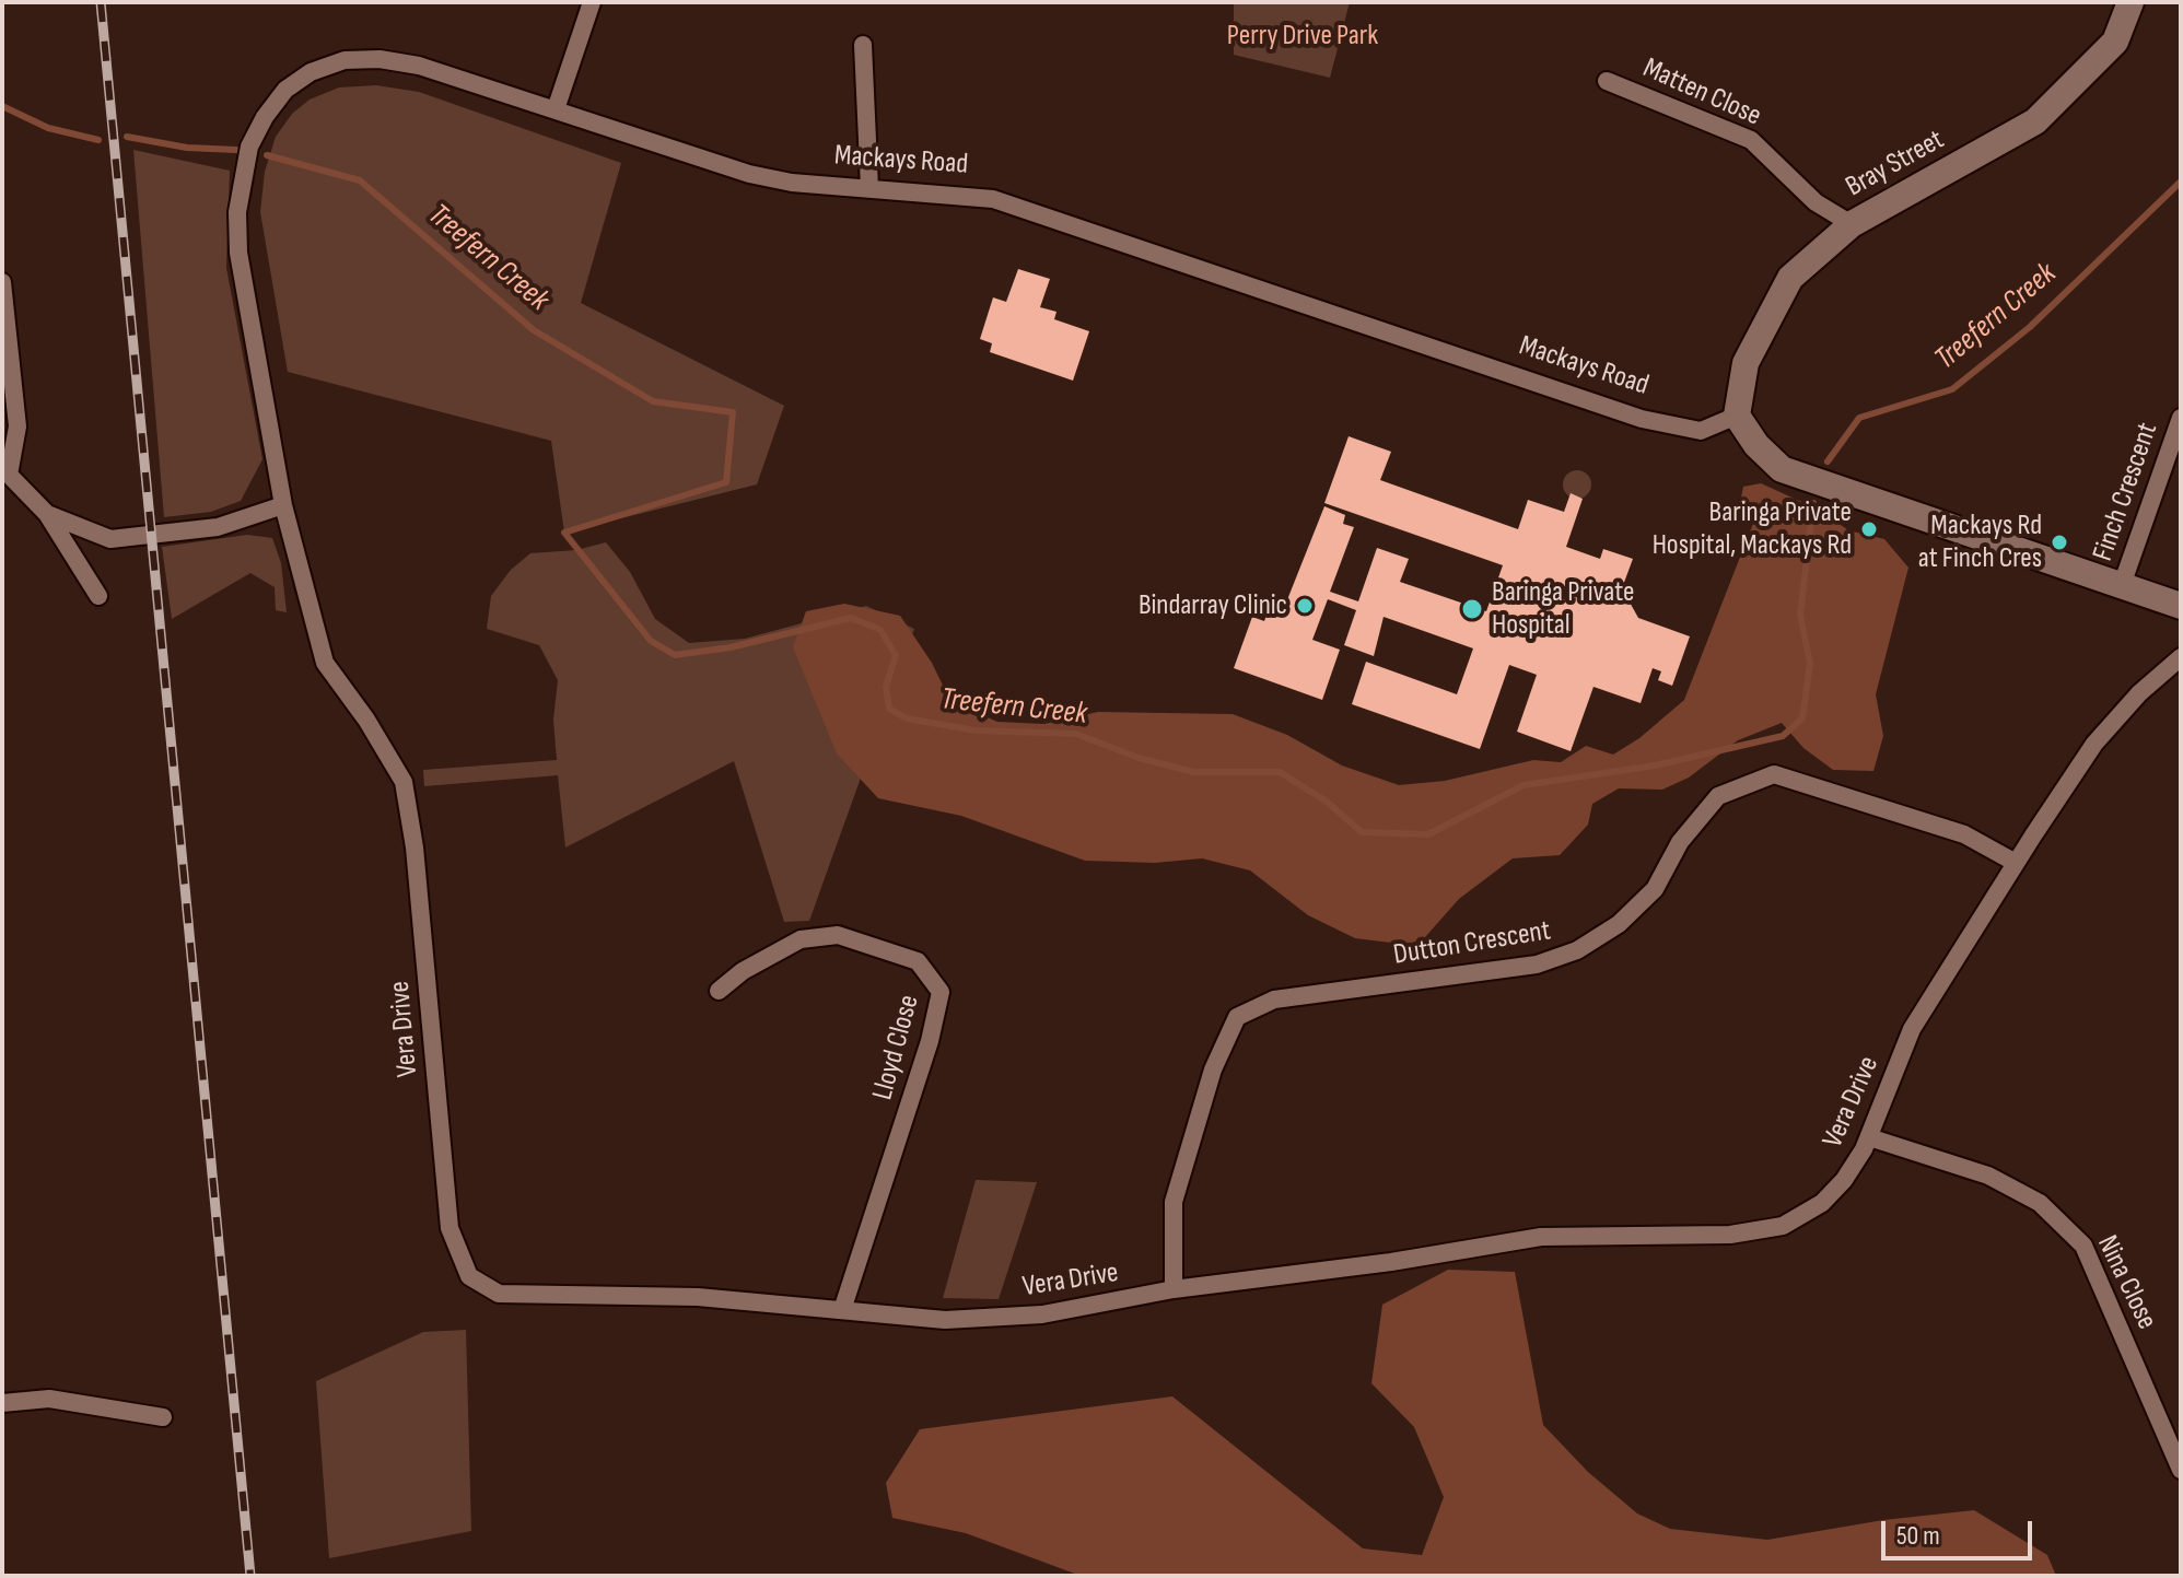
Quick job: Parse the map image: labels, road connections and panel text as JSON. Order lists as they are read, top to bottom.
{
  "streets": {
    "street": [
      "Matten Close",
      "Mackays Road",
      "Bray Street",
      "Finch Crescent",
      "Dutton Crescent",
      "Vera Drive",
      "Lloyd Close",
      "Nina Close"
    ]
  },
  "crossings": [
    ["Matten Close", "Bray Street"],
    ["Mackays Road", "Bray Street"],
    ["Mackays Road", "Vera Drive"],
    ["Dutton Crescent", "Vera Drive"],
    ["Vera Drive", "Lloyd Close"],
    ["Vera Drive", "Nina Close"]
  ],
  "water": ["Treefern Creek"],
  "parks": ["Perry Drive Park"],
  "places": [
    "Baringa Private Hospital, Mackays Rd",
    "Mackays Rd at Finch Cres",
    "Bindarray Clinic",
    "Baringa Private Hospital"
  ],
  "scale_bar": "50 m"
}
